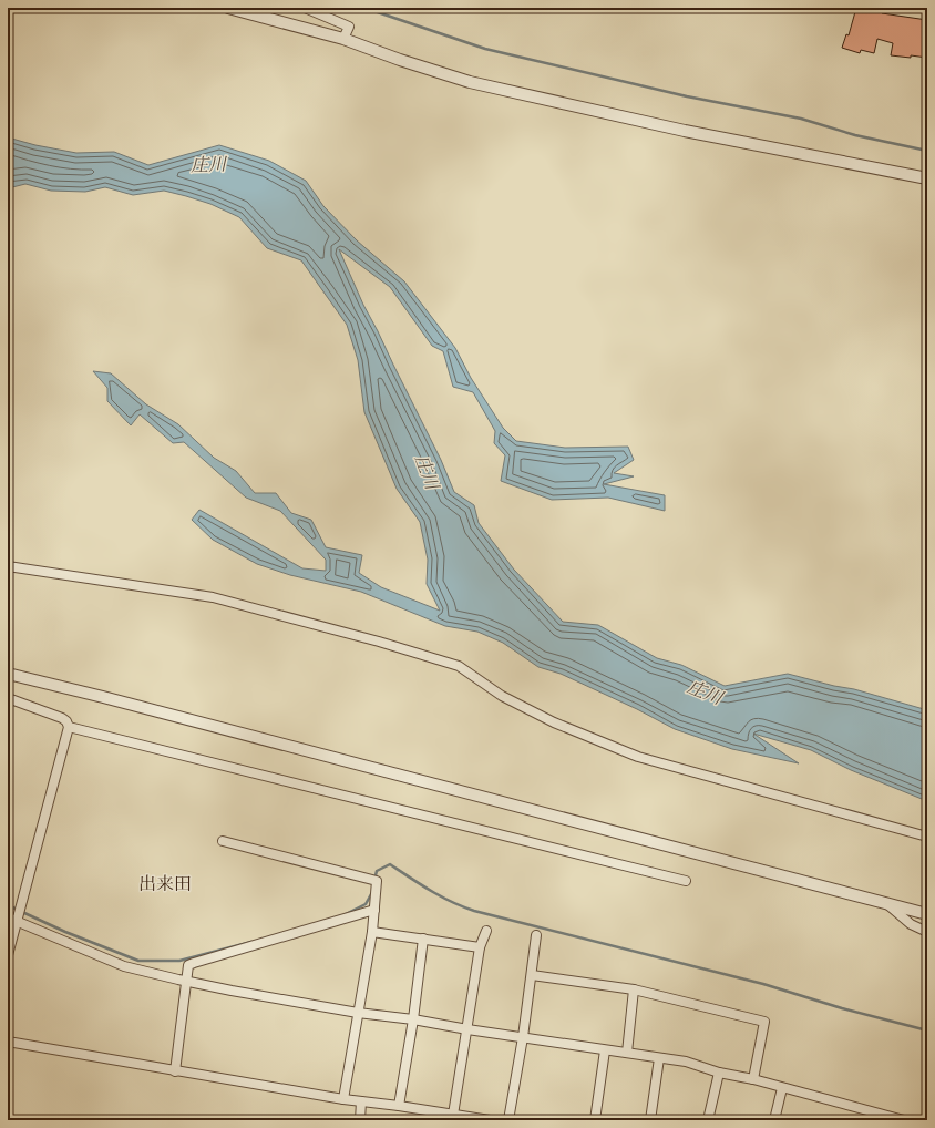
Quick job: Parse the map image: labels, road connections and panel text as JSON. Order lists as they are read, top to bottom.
{
  "districts": ["出来田"],
  "water": ["庄川"]
}
